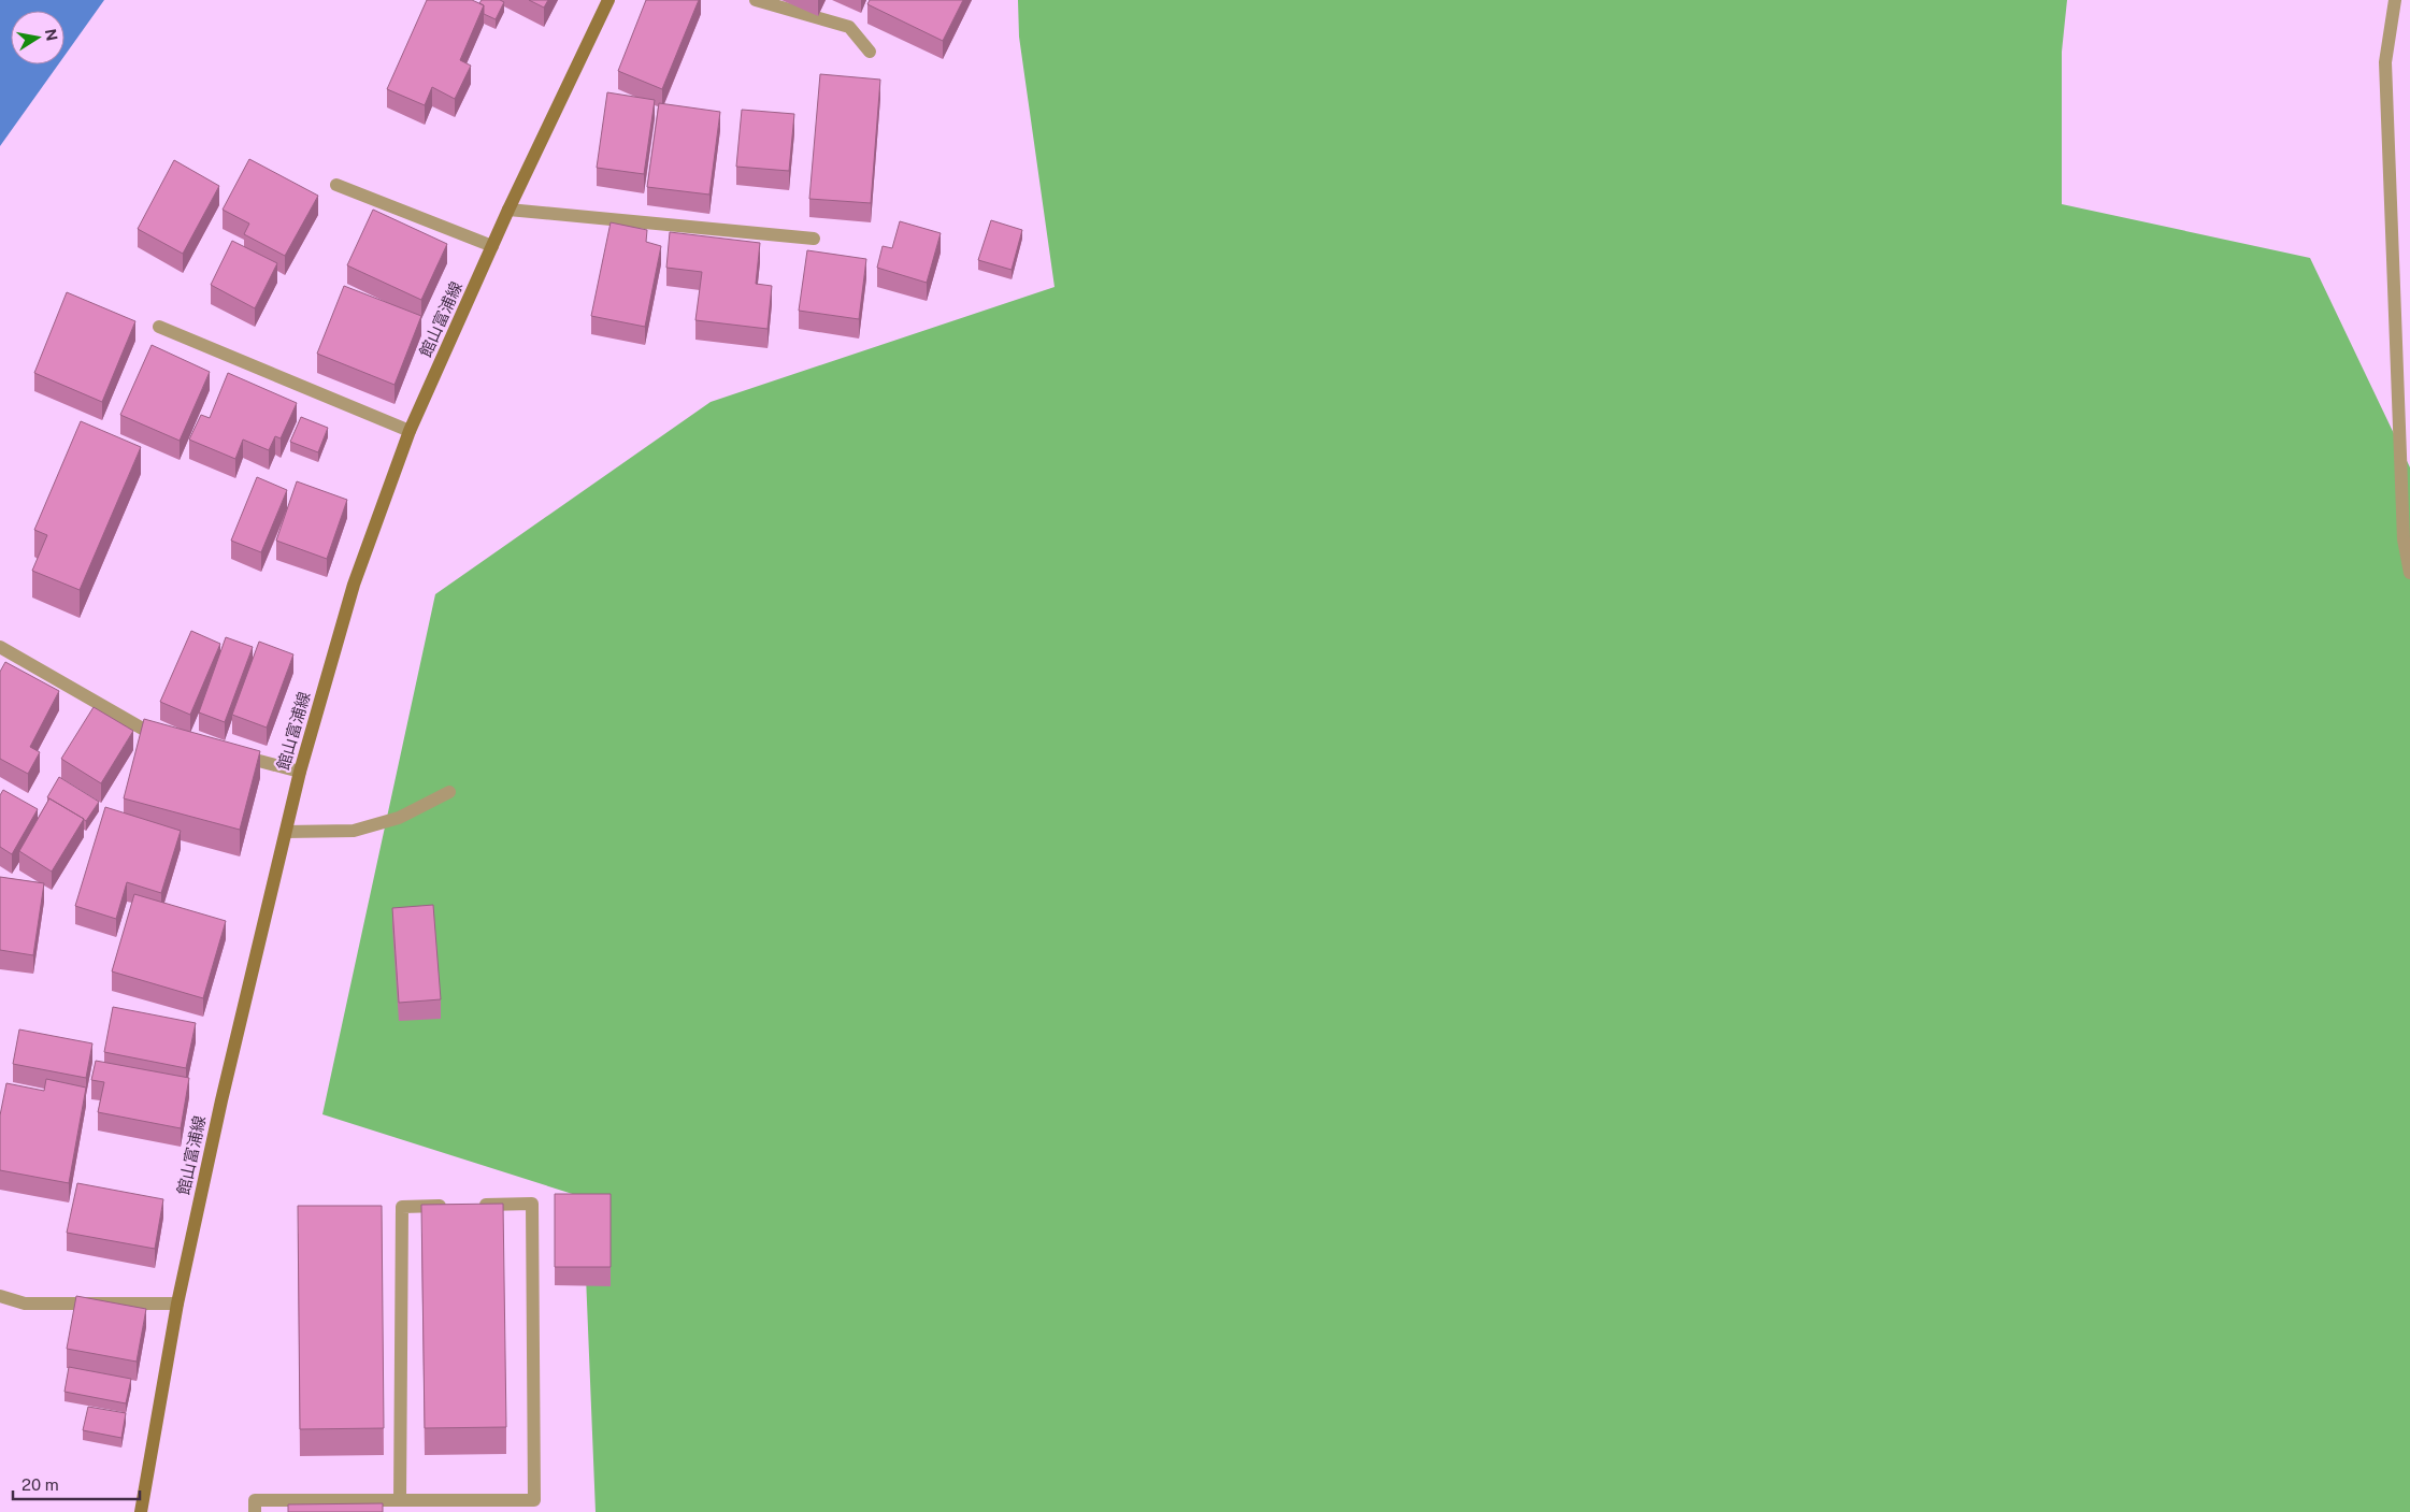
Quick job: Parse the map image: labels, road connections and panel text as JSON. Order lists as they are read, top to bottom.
{
  "streets": {
    "main road": ["館山富浦線"]
  },
  "scale_bar": "20 m",
  "north": "right"
}
